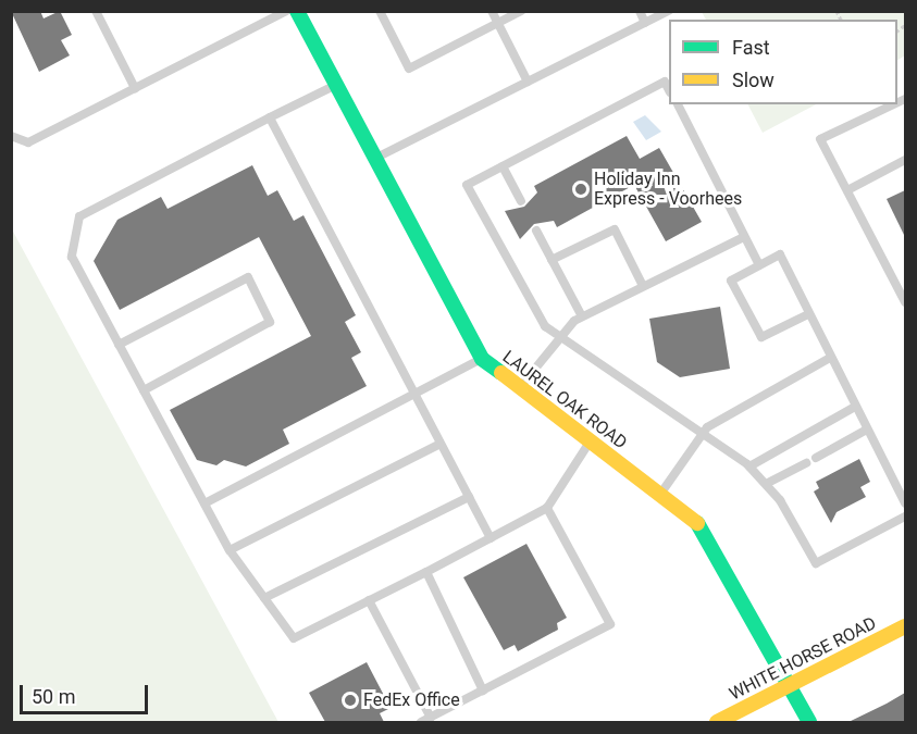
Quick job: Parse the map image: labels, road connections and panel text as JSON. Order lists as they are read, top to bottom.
{
  "streets": {
    "street": ["LAUREL OAK ROAD", "WHITE HORSE ROAD"]
  },
  "crossings": [
    ["LAUREL OAK ROAD", "WHITE HORSE ROAD"]
  ],
  "places": ["Holiday Inn Express - Voorhees", "FedEx Office"],
  "legend": ["Fast", "Slow"],
  "scale_bar": "50 m"
}
